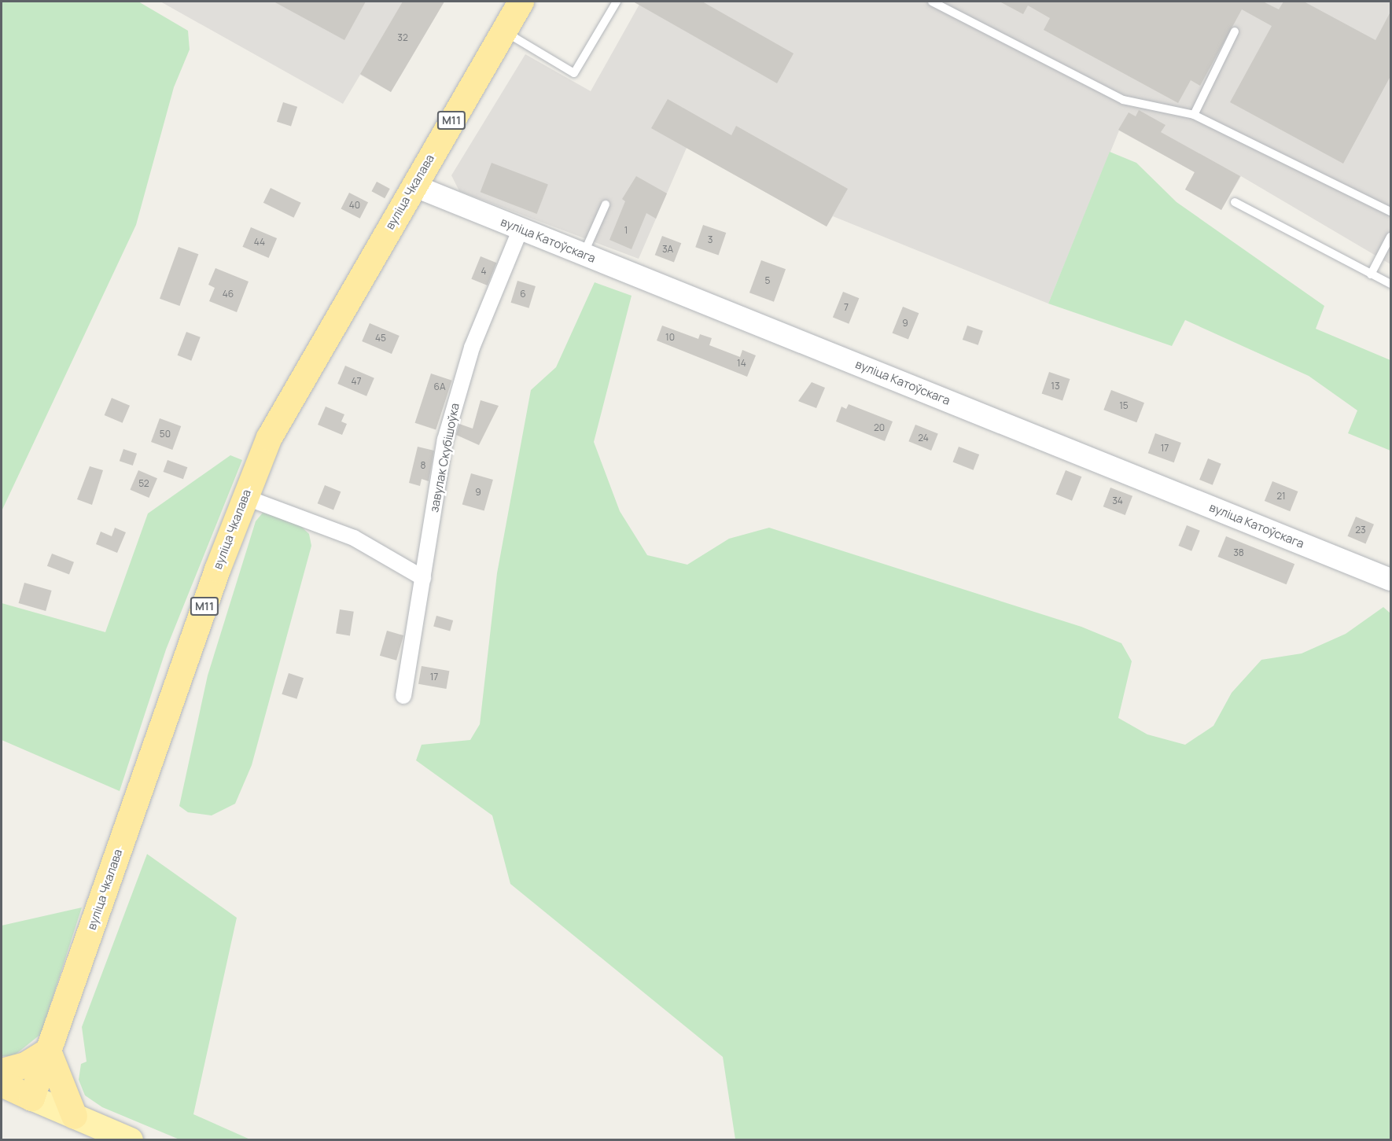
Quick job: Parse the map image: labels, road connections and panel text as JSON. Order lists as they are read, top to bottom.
{
  "streets": {
    "highway": ["М11", "вуліца Чкалава"],
    "main road": ["вуліца Катоўскага"],
    "street": ["завулак Скубішоўка"]
  },
  "crossings": [
    ["вуліца Чкалава", "вуліца Катоўскага"],
    ["вуліца Катоўскага", "завулак Скубішоўка"]
  ],
  "house_numbers": [
    "32",
    "40",
    "1",
    "3",
    "44",
    "3А",
    "4",
    "5",
    "46",
    "6",
    "7",
    "9",
    "10",
    "45",
    "14",
    "47",
    "13",
    "6А",
    "15",
    "20",
    "50",
    "24",
    "17",
    "8",
    "52",
    "9",
    "21",
    "34",
    "23",
    "38",
    "17"
  ]
}
